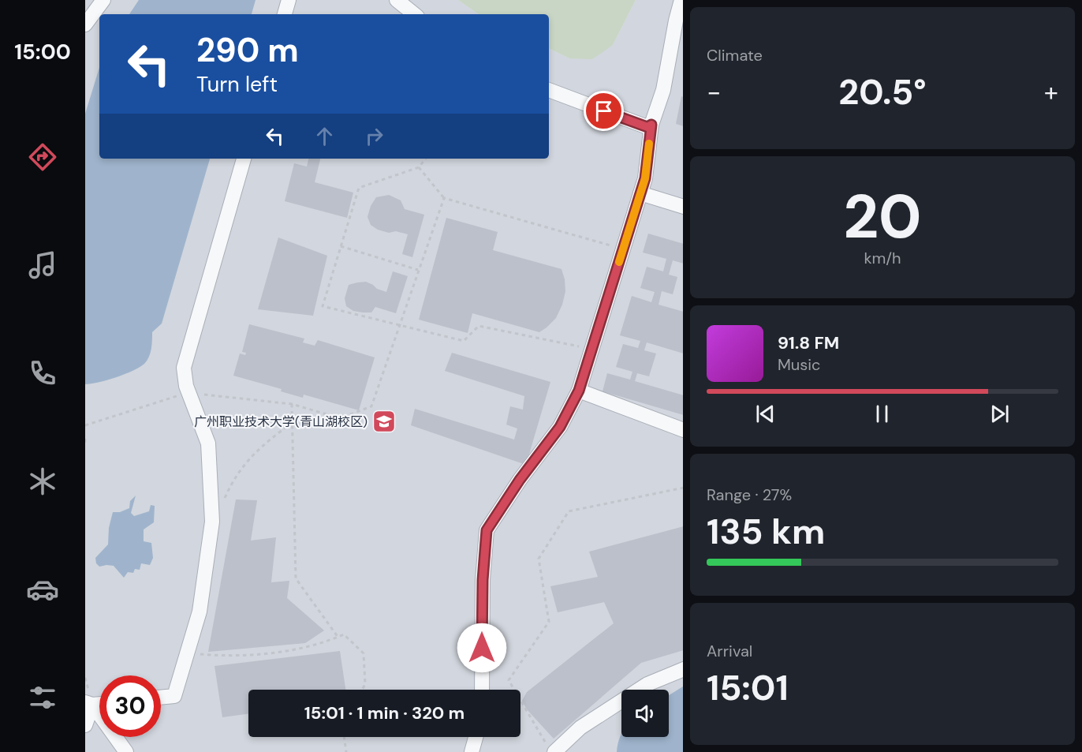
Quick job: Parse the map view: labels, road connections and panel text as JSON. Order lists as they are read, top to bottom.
{
  "places": {
    "school or university": ["广州职业技术大学(青山湖校区)"]
  },
  "page": {
    "tabs": "15:00",
    "tile": [
      "Climate",
      ["20", "km/h"],
      ["Range · 27%", "135 km"],
      ["Arrival", "15:01"]
    ],
    "turn": ["290 m", "Turn left"],
    "heat": ["−", "20.5°", "+"],
    "song": ["91.8 FM", "Music"],
    "limit": "30",
    "trip": "15:01 · 1 min · 320 m"
  }
}
